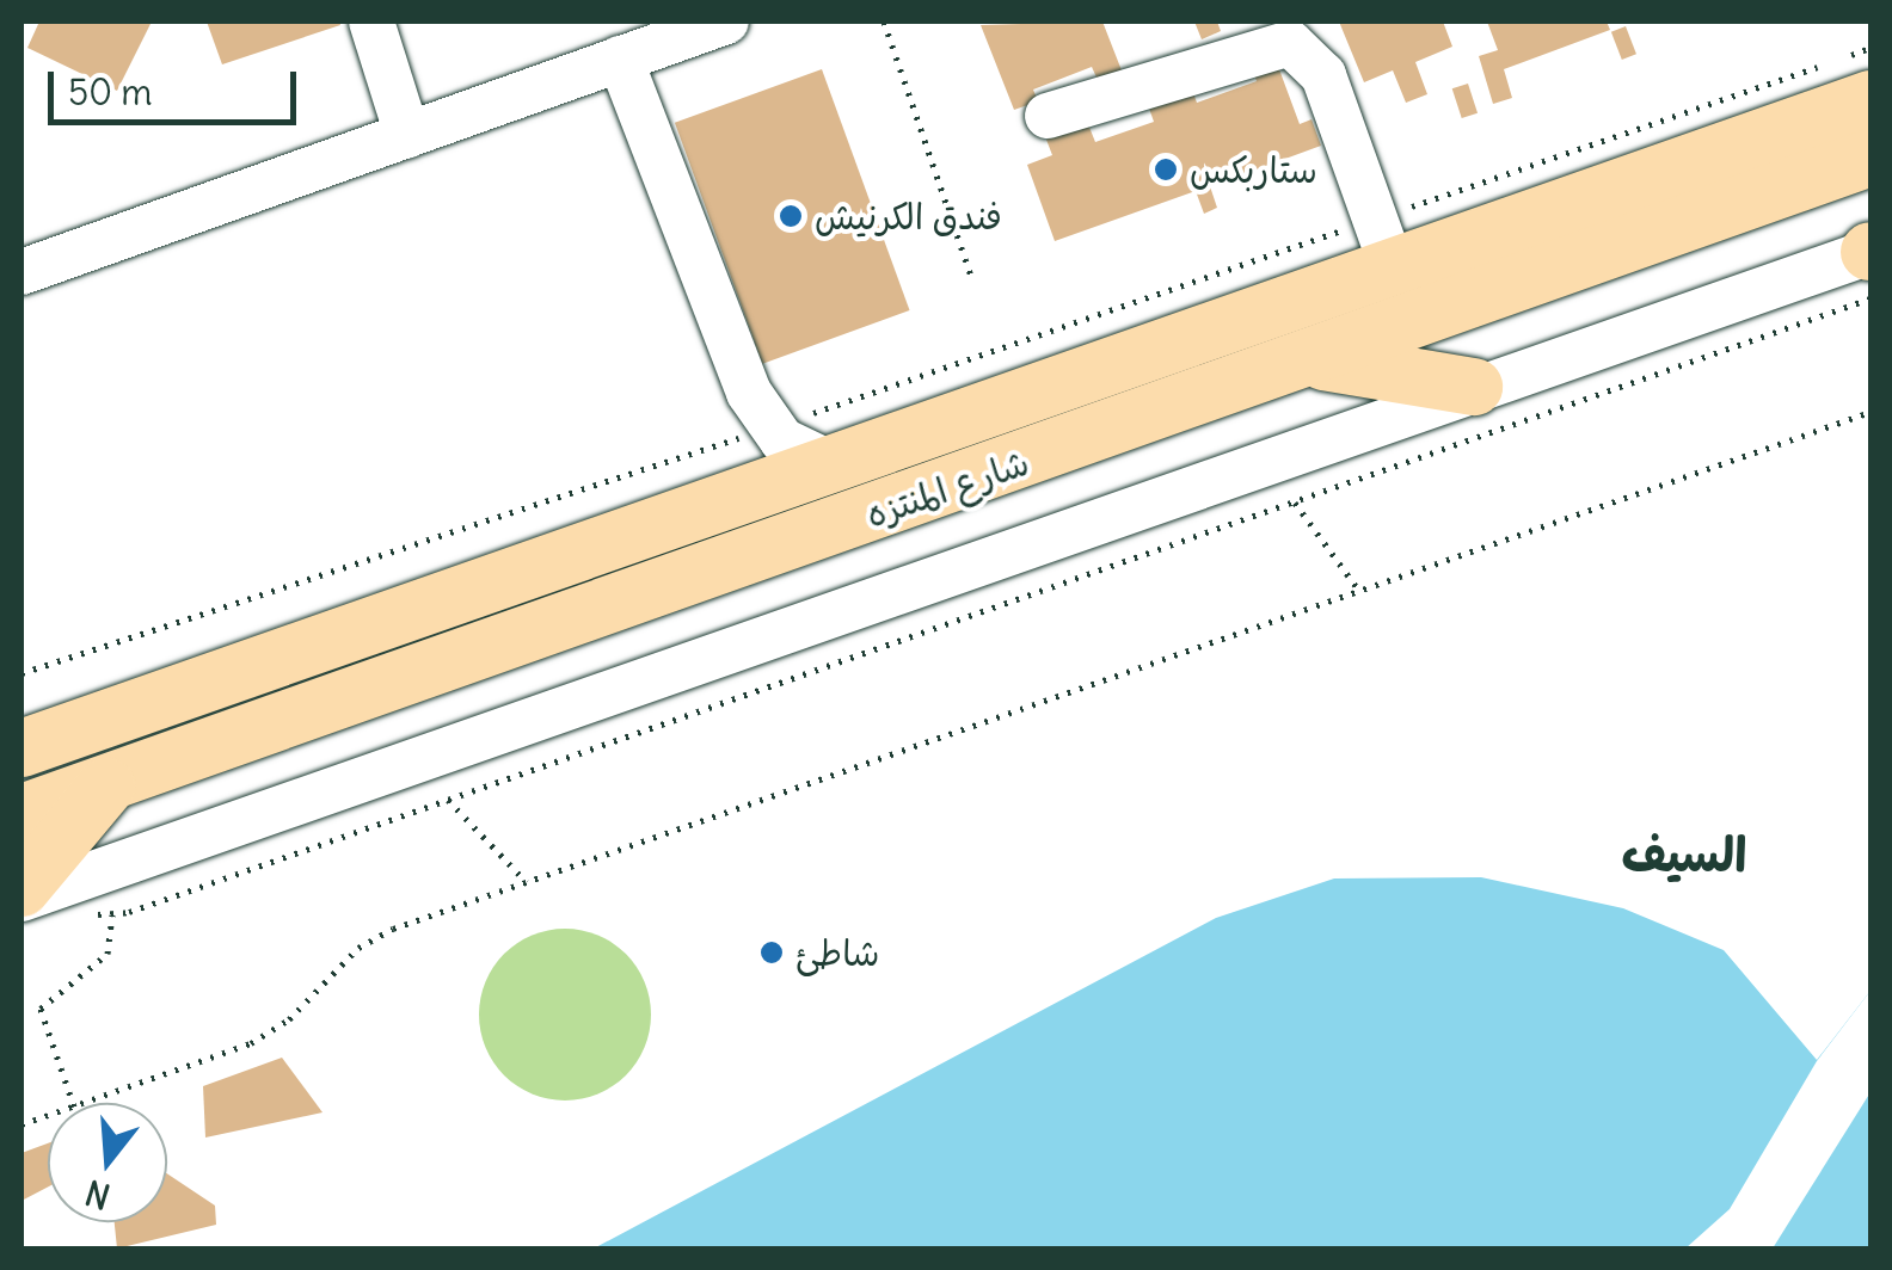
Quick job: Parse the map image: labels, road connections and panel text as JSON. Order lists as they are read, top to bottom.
{
  "streets": {
    "main road": ["شارع المنتزه"]
  },
  "districts": ["السيف"],
  "places": ["ستاربكس", "فندق الكرنيش", "شاطئ"],
  "scale_bar": "50 m",
  "north": "bottom"
}
